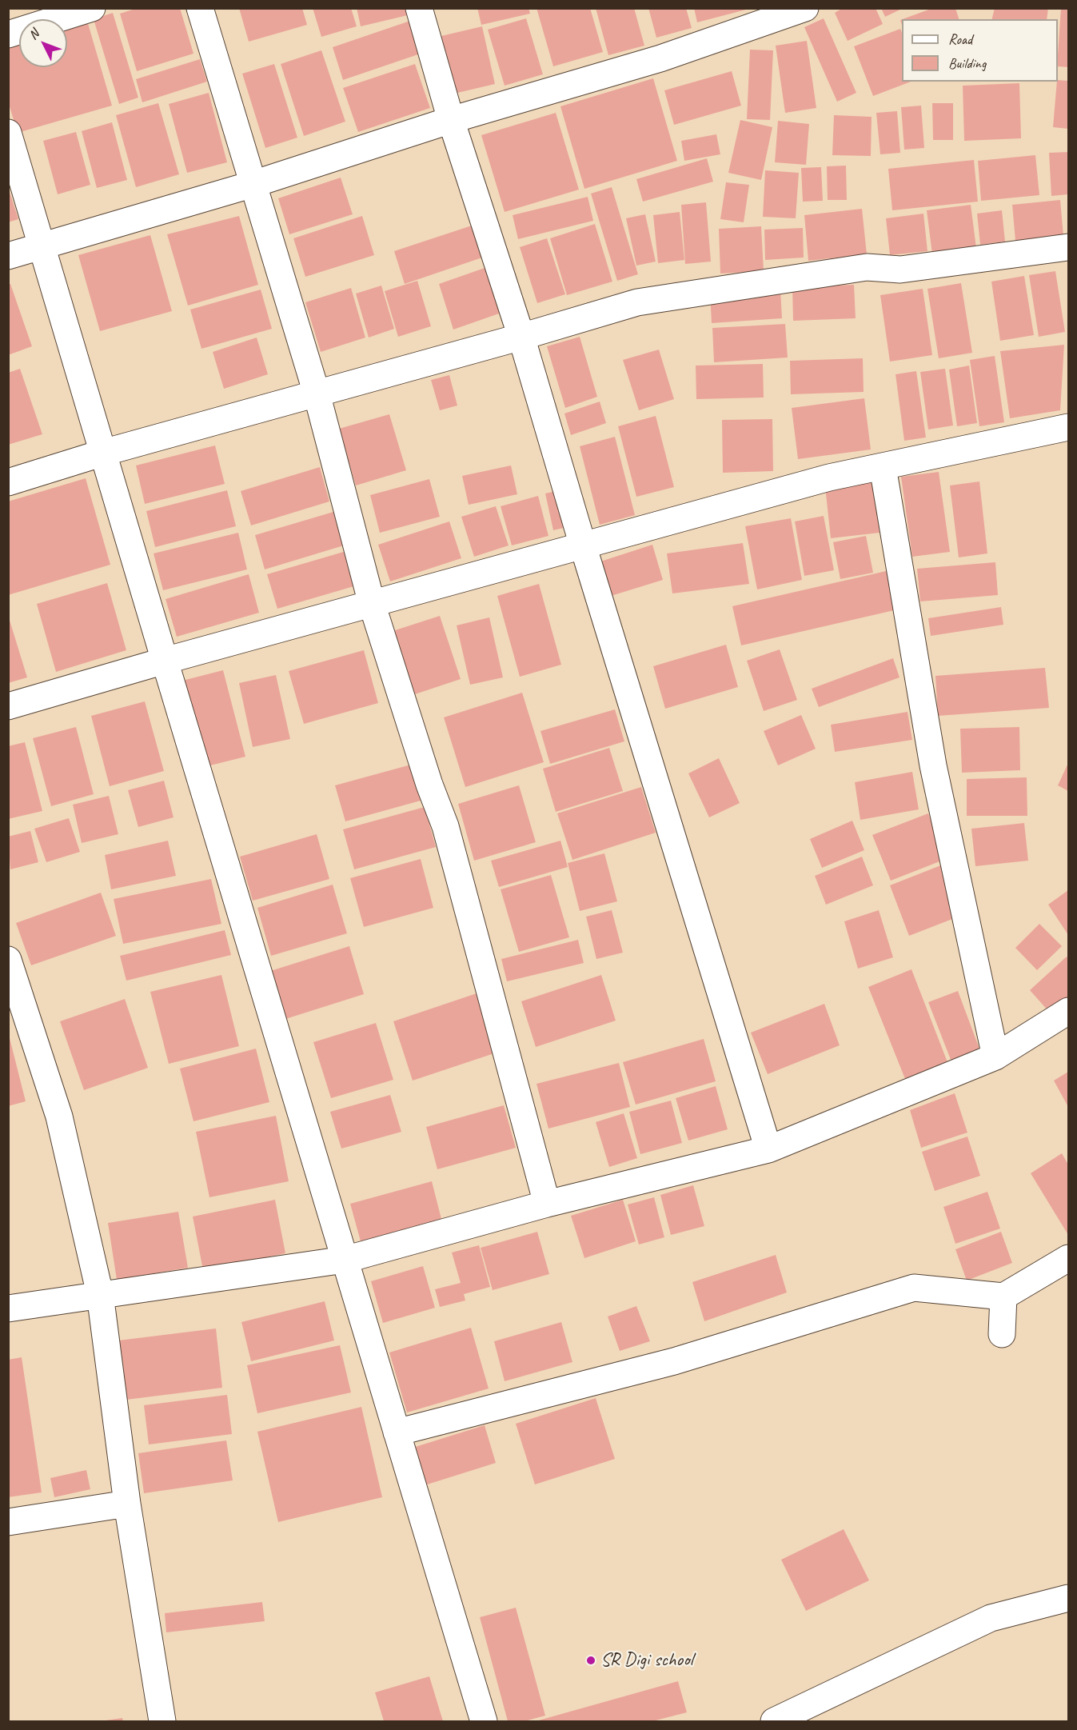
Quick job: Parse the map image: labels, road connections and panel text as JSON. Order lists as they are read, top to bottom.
{
  "places": ["SR Digi school"],
  "legend": ["Road", "Building"],
  "north": "top left"
}
